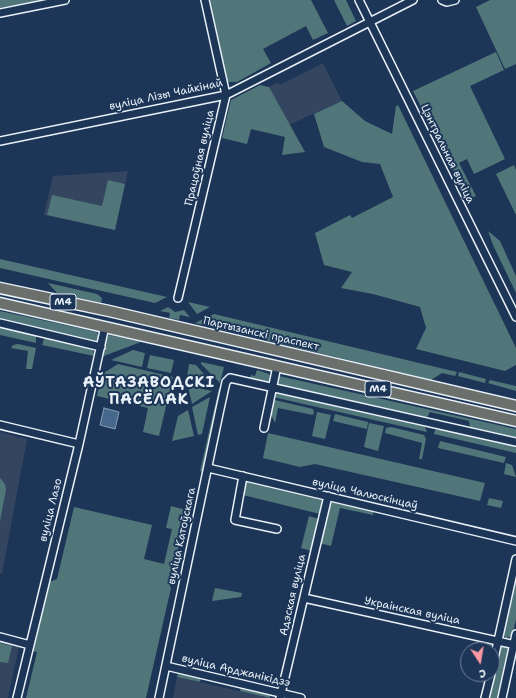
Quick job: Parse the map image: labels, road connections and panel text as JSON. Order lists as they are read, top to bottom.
{
  "streets": {
    "main road": ["М4", "Партызанскі праспект"],
    "street": [
      "вуліца Лізы Чайкінай",
      "Цэнтральная вуліца",
      "Працоўная вуліца",
      "вуліца Чалюскінцаў",
      "вуліца Лазо",
      "вуліца Катоўскага",
      "Адэская вуліца",
      "Украінская вуліца",
      "вуліца Арджанікідзэ"
    ]
  },
  "crossings": [
    ["вуліца Лізы Чайкінай", "Цэнтральная вуліца"],
    ["вуліца Лізы Чайкінай", "Працоўная вуліца"],
    ["М4", "вуліца Лазо"],
    ["вуліца Чалюскінцаў", "вуліца Катоўскага"],
    ["вуліца Чалюскінцаў", "Адэская вуліца"],
    ["вуліца Катоўскага", "вуліца Арджанікідзэ"],
    ["Адэская вуліца", "Украінская вуліца"],
    ["Адэская вуліца", "вуліца Арджанікідзэ"]
  ],
  "districts": ["АЎТАЗАВОДСКІ ПАСЁЛАК"],
  "north": "bottom"
}
